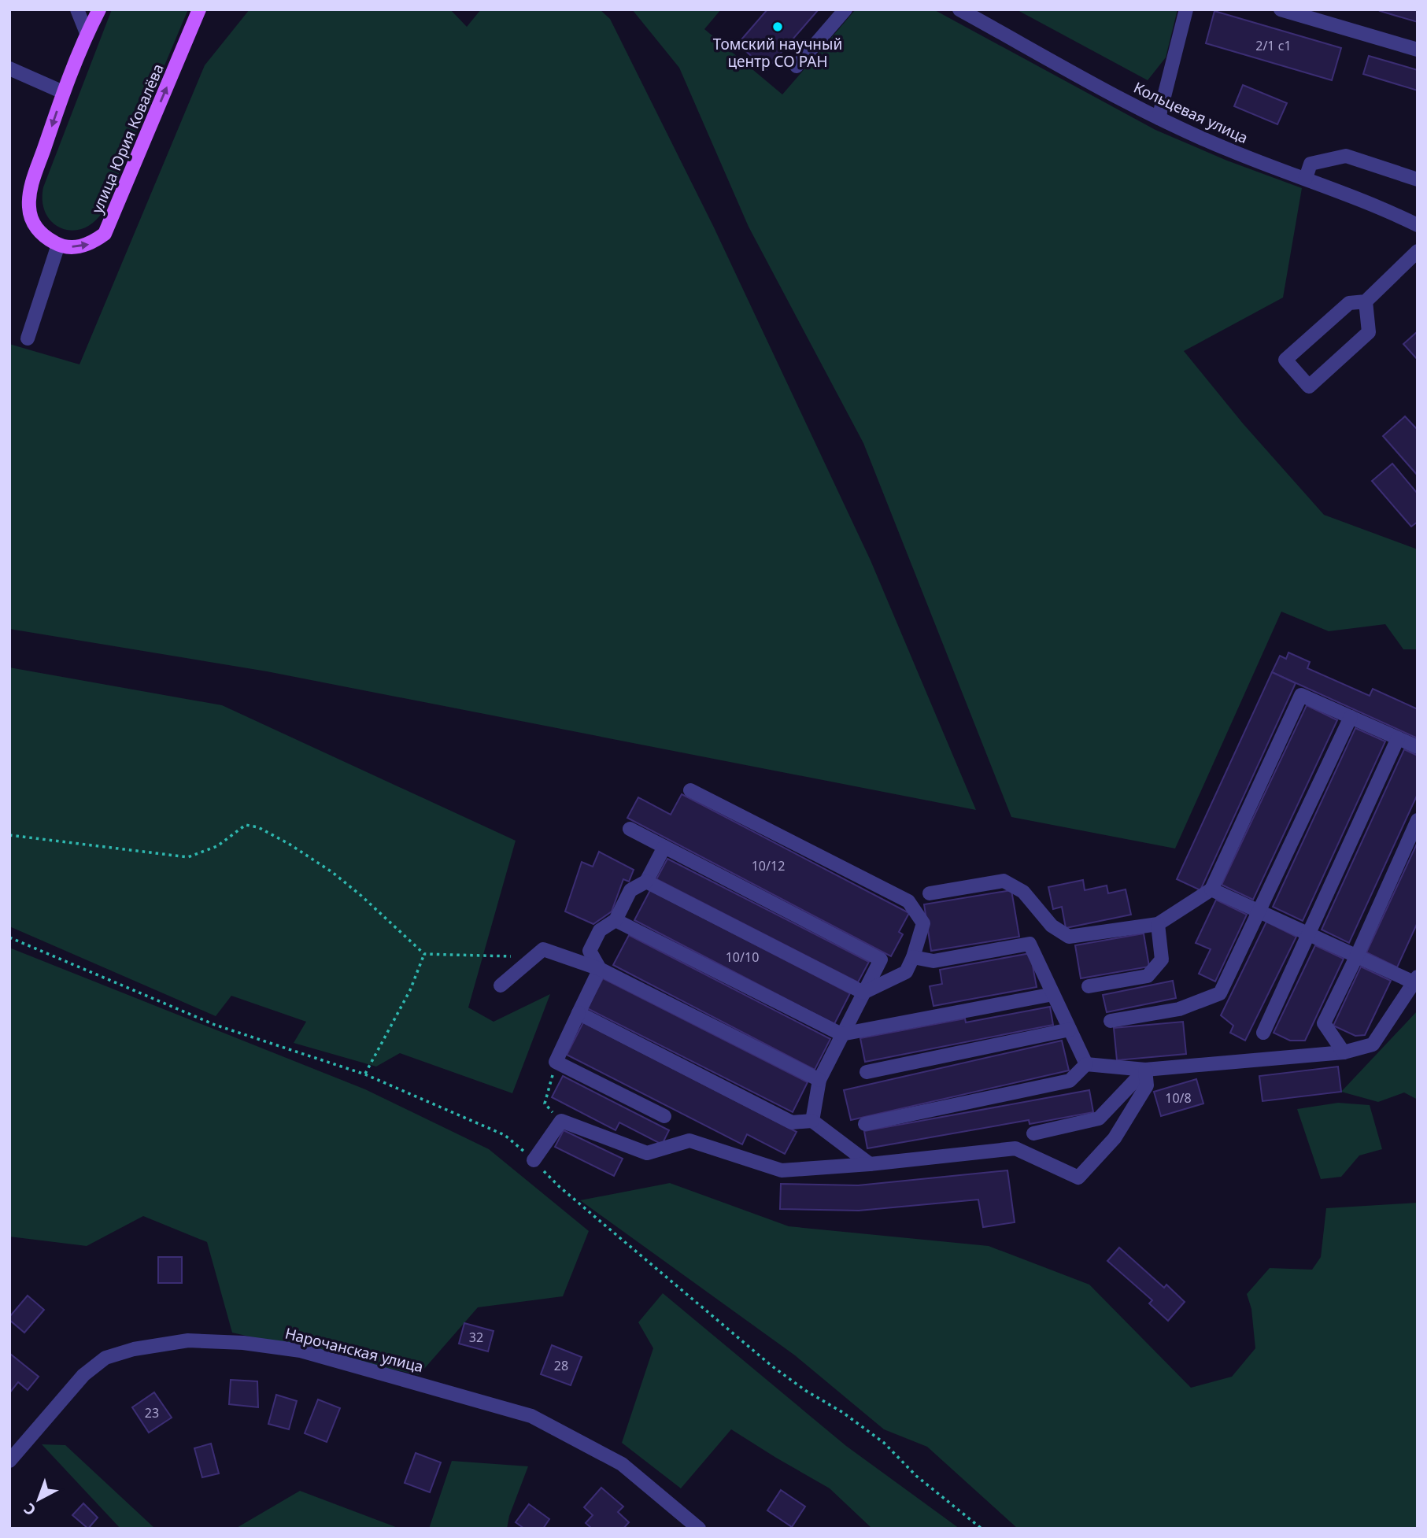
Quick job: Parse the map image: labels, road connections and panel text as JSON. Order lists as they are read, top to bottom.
{
  "streets": {
    "main road": ["улица Юрия Ковалёва"],
    "street": ["Кольцевая улица", "Нарочанская улица"]
  },
  "places": ["Томский научный центр СО РАН"],
  "house_numbers": [
    "2/1 с1",
    "10/12",
    "10/10",
    "10/8",
    "32",
    "28",
    "23"
  ],
  "north": "bottom left"
}
